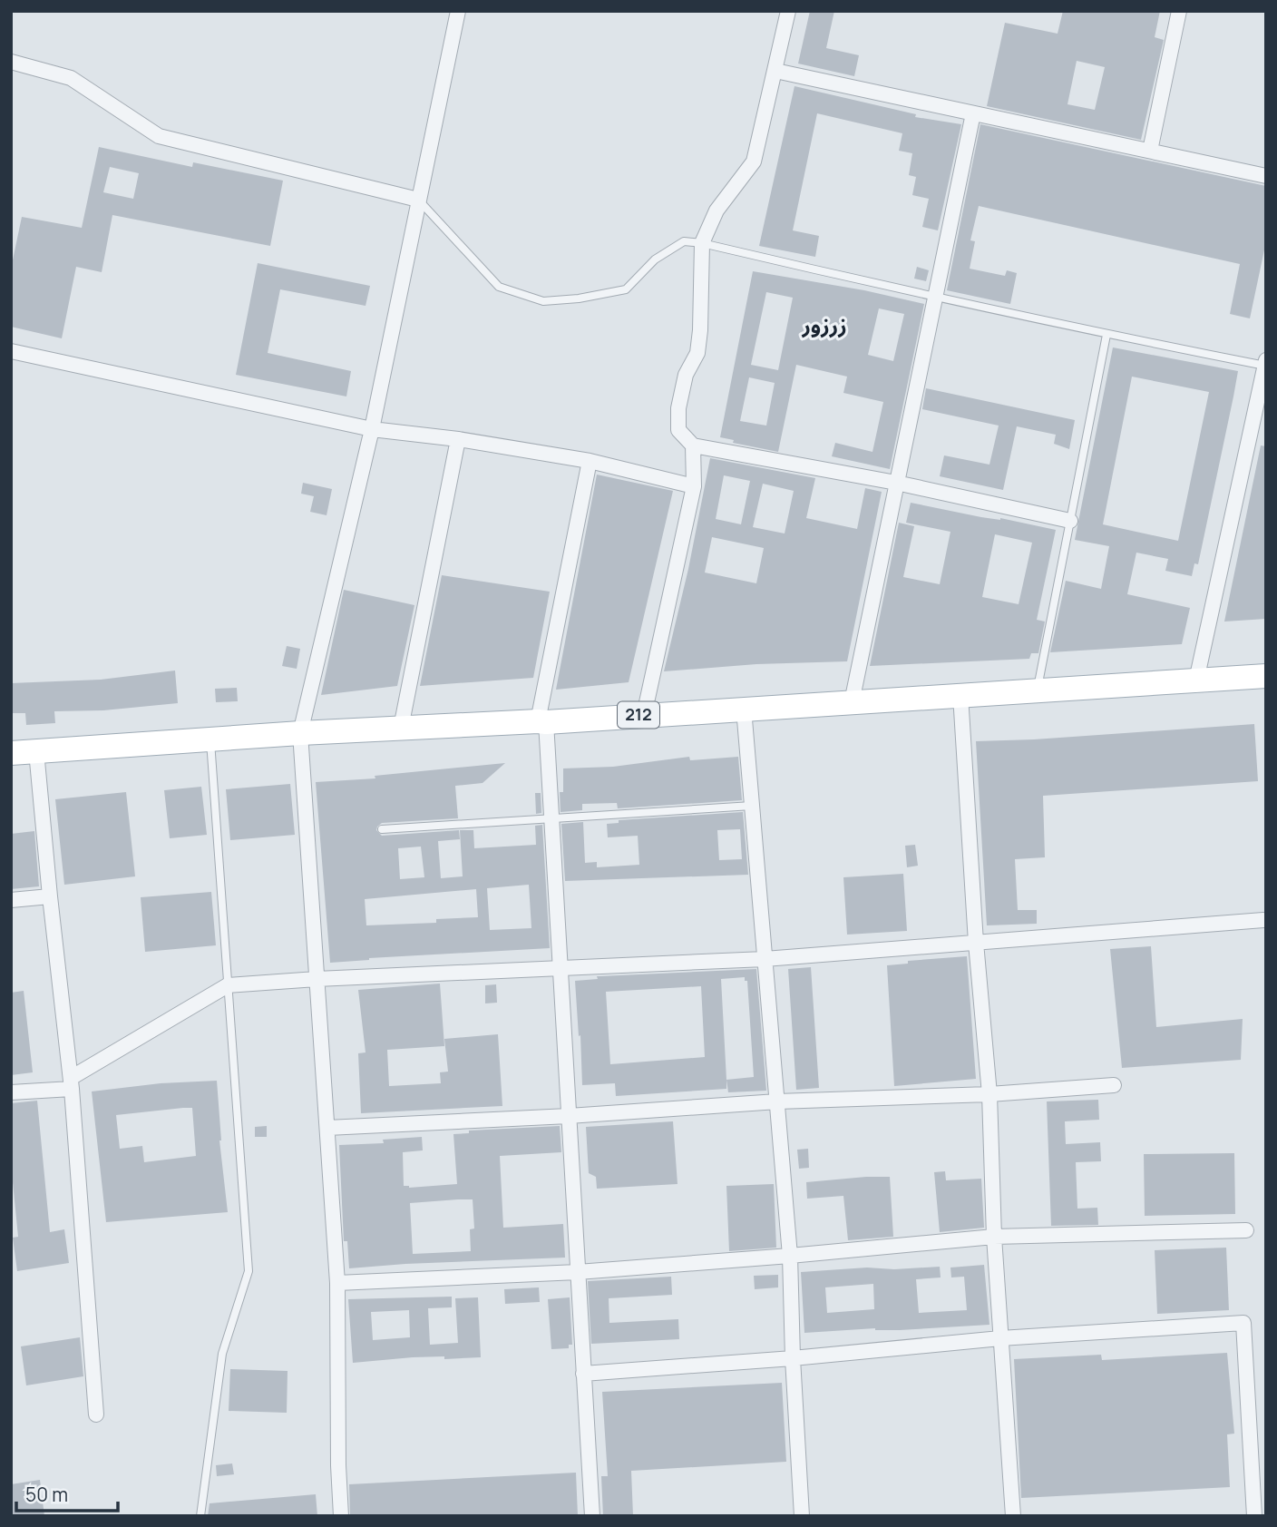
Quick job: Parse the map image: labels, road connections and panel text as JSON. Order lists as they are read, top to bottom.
{
  "streets": {
    "main road": ["212"]
  },
  "districts": ["زرزور"],
  "scale_bar": "50 m"
}
